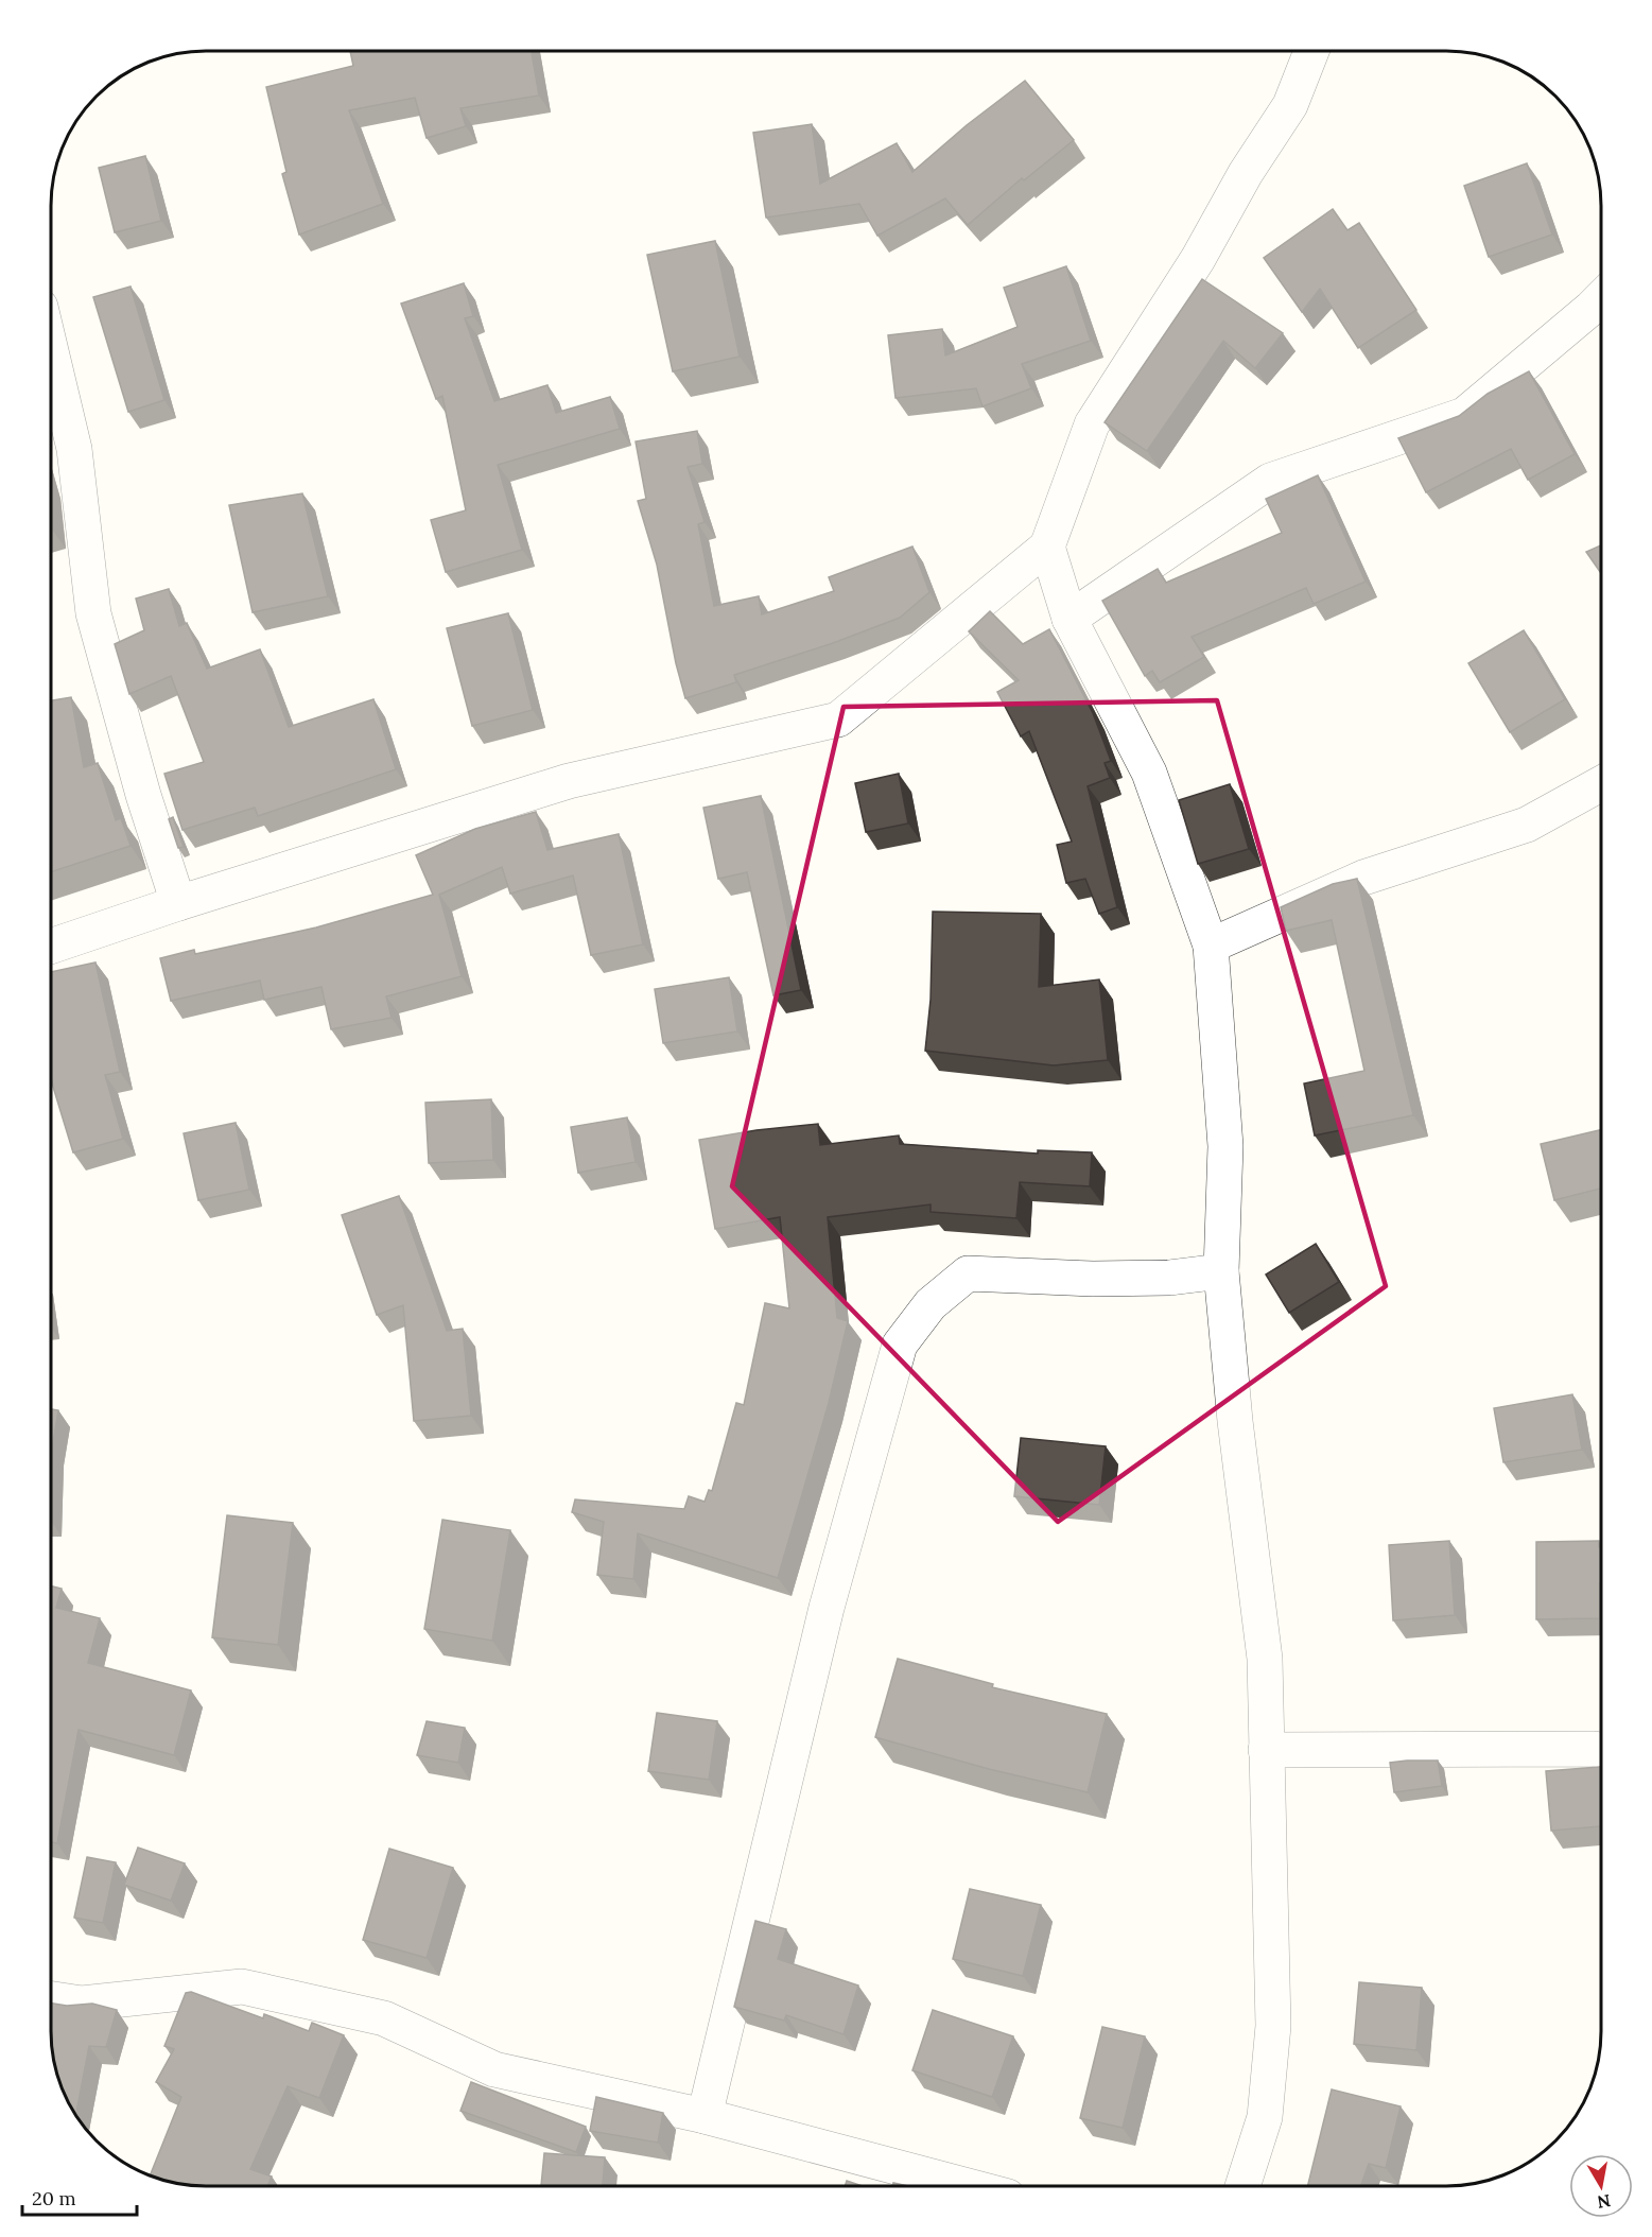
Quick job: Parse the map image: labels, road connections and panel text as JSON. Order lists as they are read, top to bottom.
{
  "scale_bar": "20 m",
  "north": "bottom"
}
